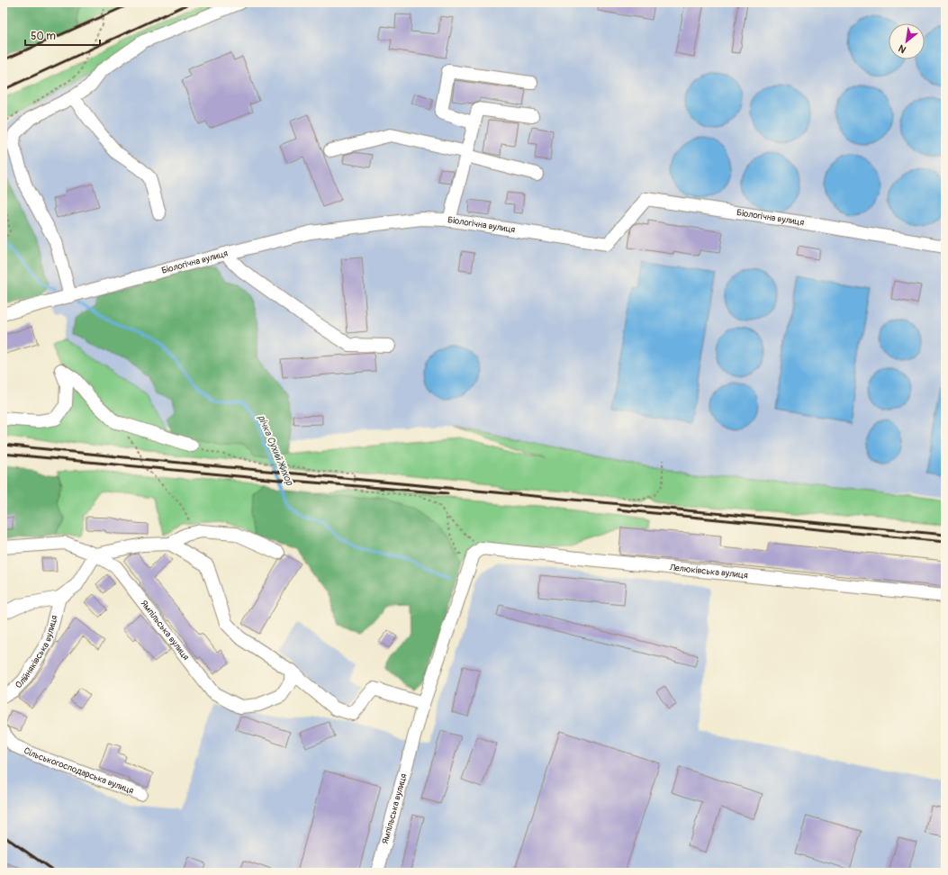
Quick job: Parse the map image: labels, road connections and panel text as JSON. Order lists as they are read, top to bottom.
{
  "streets": {
    "street": [
      "Біологічна вулиця",
      "Лелюківська вулиця",
      "Ямпільська вулиця",
      "Олійняківська вулиця",
      "Сільськогосподарська вулиця"
    ]
  },
  "crossings": [
    ["Лелюківська вулиця", "Ямпільська вулиця"],
    ["Ямпільська вулиця", "Олійняківська вулиця"]
  ],
  "water": ["річка Сухий Жихор"],
  "scale_bar": "50 m",
  "north": "bottom left"
}
